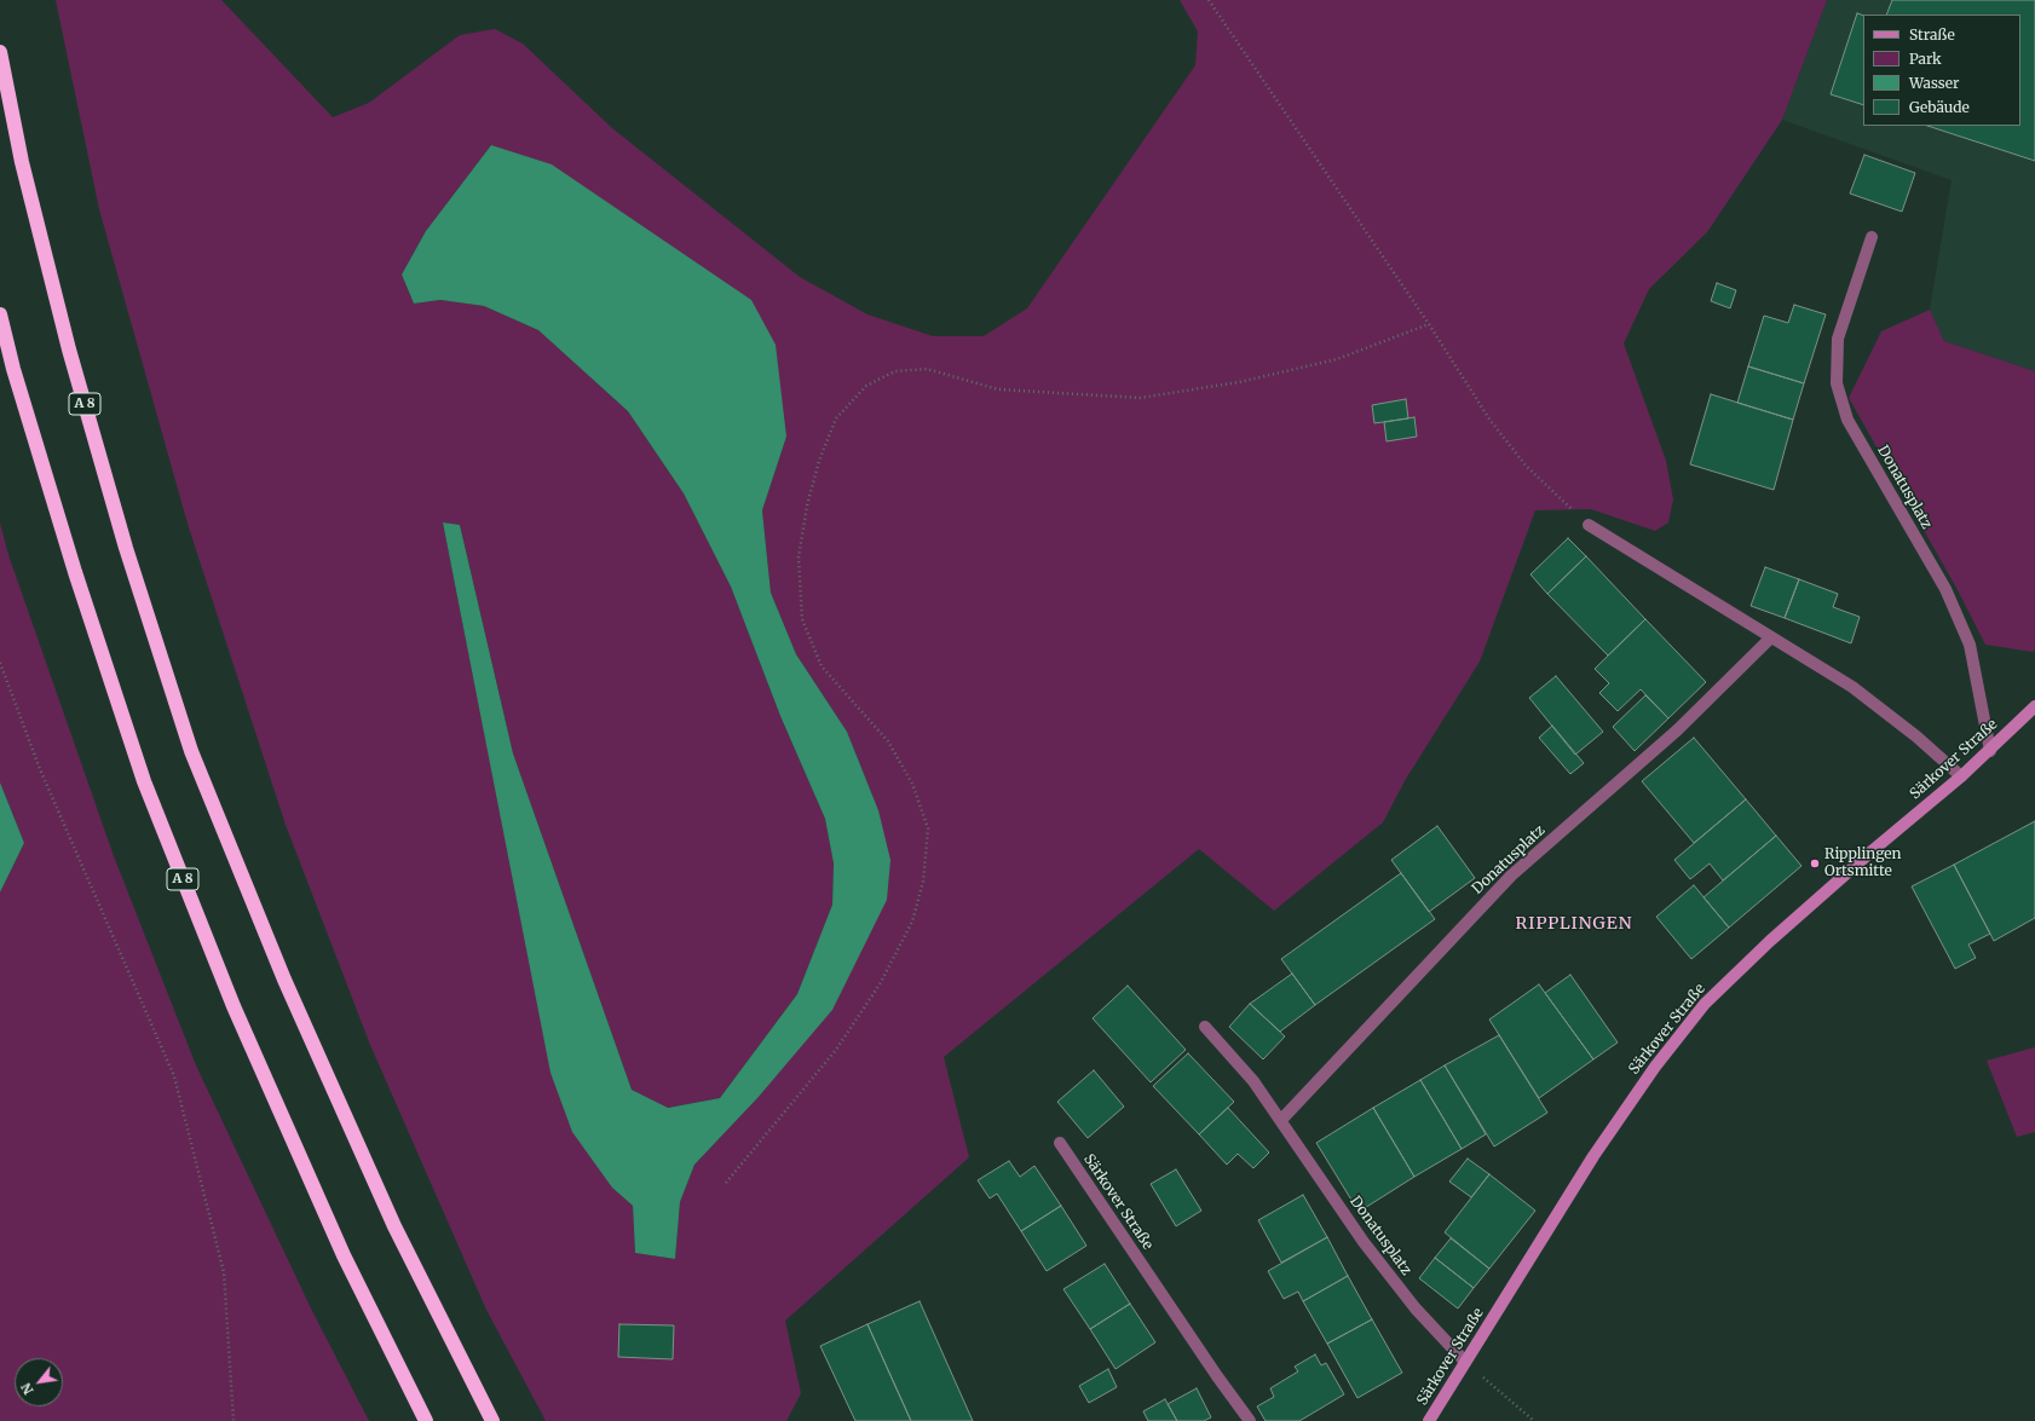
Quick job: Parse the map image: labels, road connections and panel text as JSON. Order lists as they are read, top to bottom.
{
  "streets": {
    "highway": ["A 8"],
    "main road": ["Särkover Straße"],
    "street": ["Donatusplatz"]
  },
  "crossings": [
    ["Donatusplatz", "Särkover Straße"]
  ],
  "districts": ["RIPPLINGEN"],
  "places": ["Ripplingen Ortsmitte"],
  "legend": [
    "Straße",
    "Park",
    "Wasser",
    "Gebäude"
  ],
  "north": "bottom left"
}
